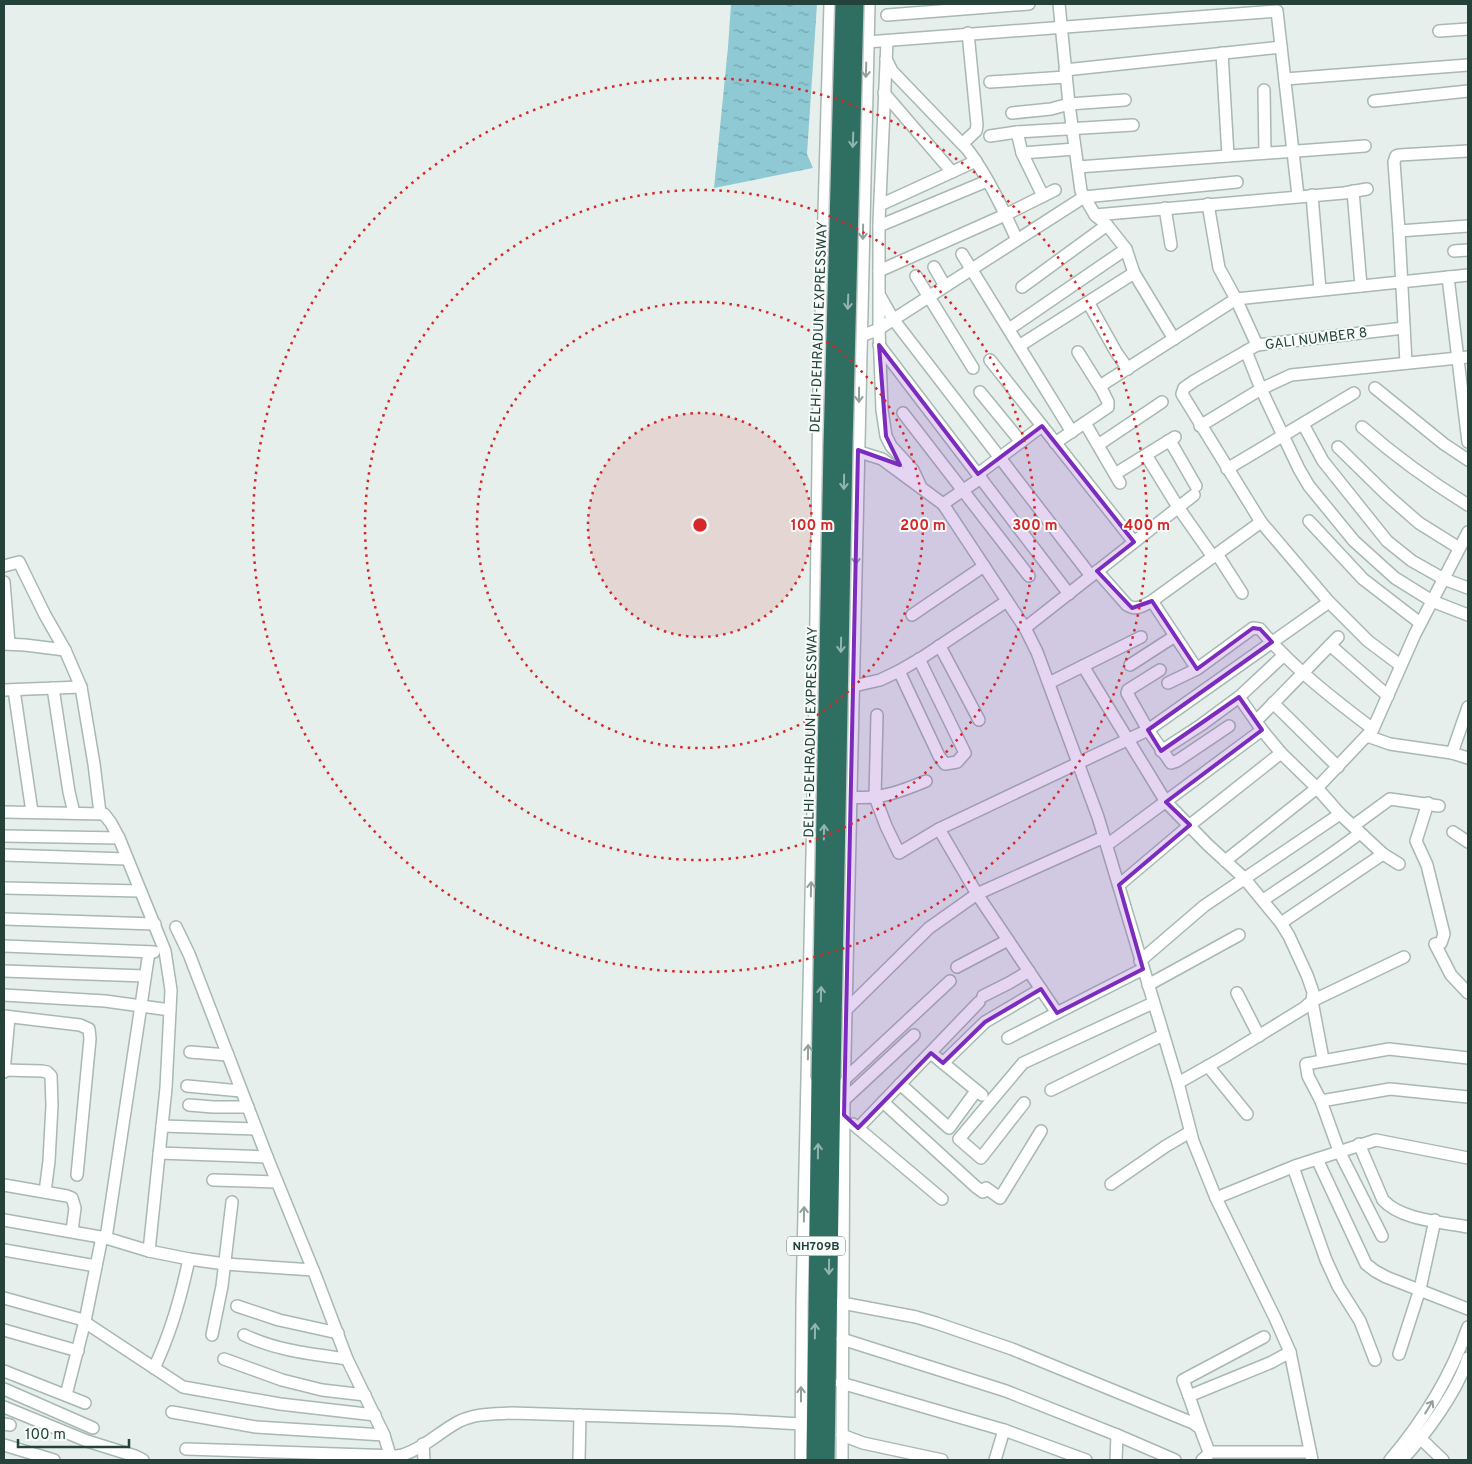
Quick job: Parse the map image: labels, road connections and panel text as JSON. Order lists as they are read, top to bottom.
{
  "streets": {
    "highway": ["DELHI-DEHRADUN EXPRESSWAY", "NH709B"],
    "street": ["GALI NUMBER 8"]
  },
  "scale_bar": "100 m",
  "rings": [
    "100 m",
    "200 m",
    "300 m",
    "400 m"
  ]
}
